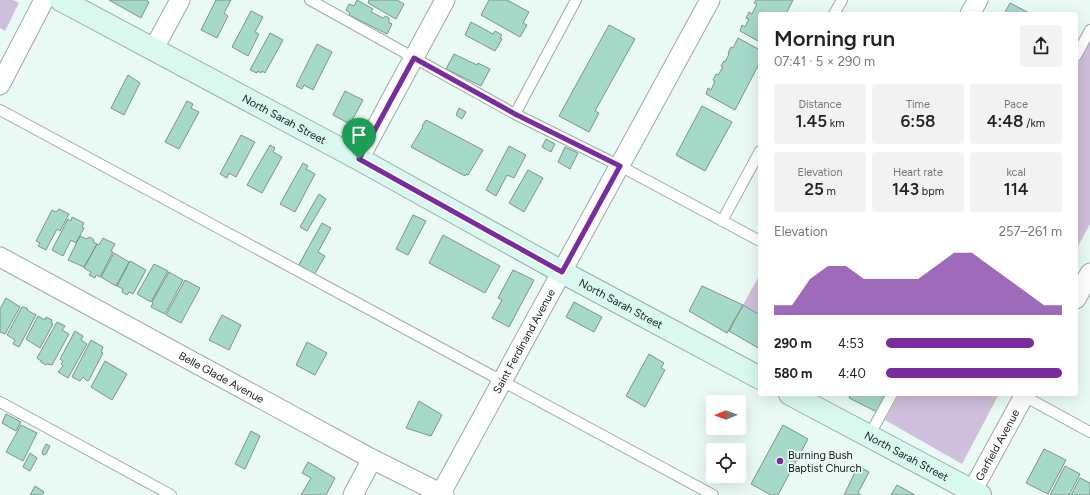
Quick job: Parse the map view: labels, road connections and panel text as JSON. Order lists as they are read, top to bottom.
{
  "streets": {
    "street": [
      "North Sarah Street",
      "Saint Ferdinand Avenue",
      "Belle Glade Avenue",
      "Garfield Avenue"
    ]
  },
  "crossings": [
    ["North Sarah Street", "Saint Ferdinand Avenue"],
    ["North Sarah Street", "Garfield Avenue"],
    ["Saint Ferdinand Avenue", "Belle Glade Avenue"]
  ],
  "places": ["Burning Bush Baptist Church"],
  "north": "left",
  "page": {
    "heading": ["Morning run", "07:41 · 5 × 290 m"],
    "stats": [
      ["Distance", "1.45 km"],
      ["Time", "6:58"],
      ["Pace", "4:48 /km"],
      ["Elevation", "25 m"],
      ["Heart rate", "143 bpm"],
      ["kcal", "114"]
    ],
    "chart": ["Elevation", "257–261 m"],
    "list": [
      {
        "name": "290 m",
        "note": "4:53"
      },
      {
        "name": "580 m",
        "note": "4:40"
      }
    ]
  }
}
